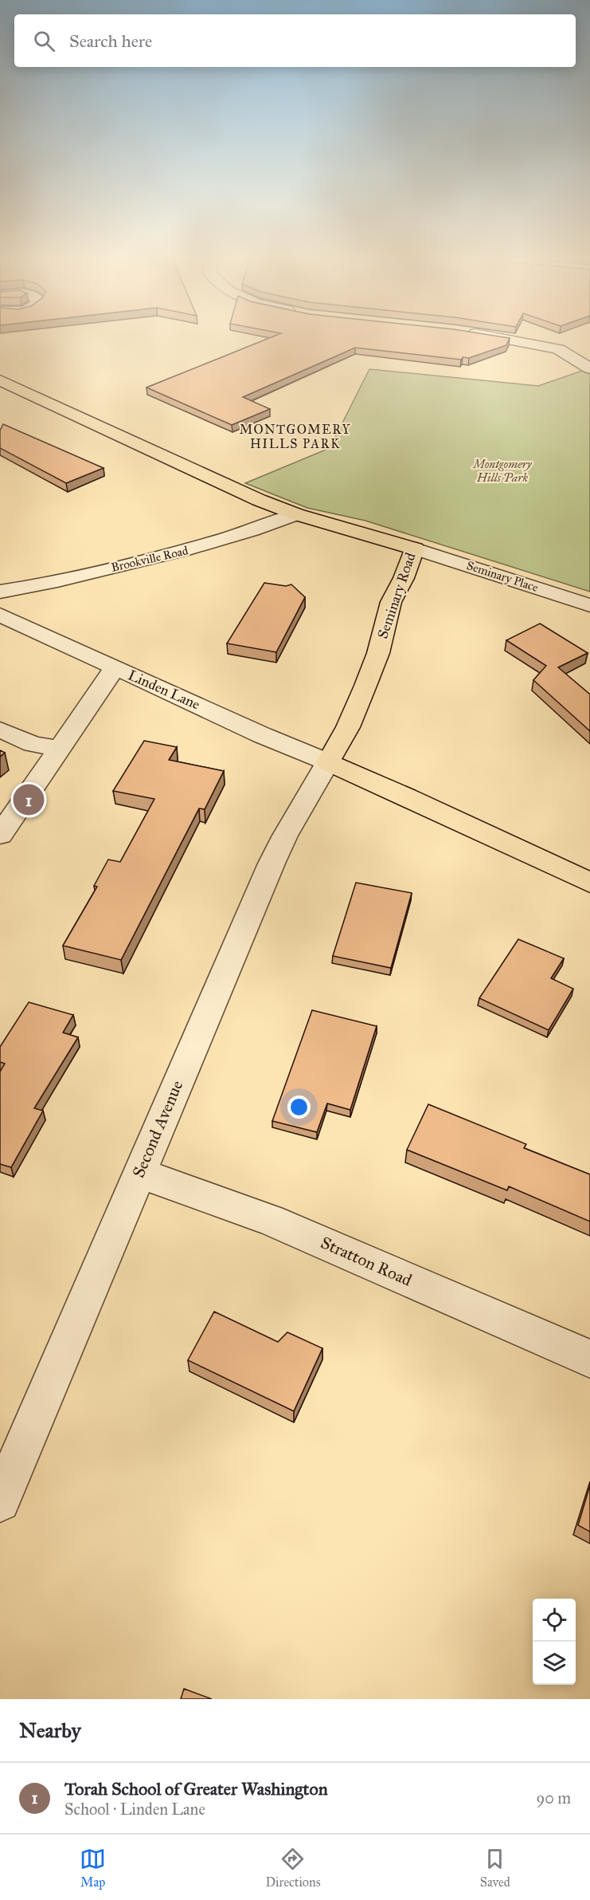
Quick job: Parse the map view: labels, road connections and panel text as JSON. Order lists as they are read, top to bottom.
{
  "streets": {
    "main road": ["Seminary Road"],
    "street": [
      "Brookville Road",
      "Seminary Place",
      "Linden Lane",
      "Second Avenue",
      "Stratton Road"
    ]
  },
  "crossings": [
    ["Brookville Road", "Seminary Road"],
    ["Seminary Place", "Seminary Road"],
    ["Seminary Road", "Linden Lane"],
    ["Seminary Road", "Second Avenue"],
    ["Linden Lane", "Second Avenue"],
    ["Second Avenue", "Stratton Road"]
  ],
  "districts": ["MONTGOMERY HILLS PARK"],
  "parks": ["Montgomery Hills Park"],
  "page": {
    "search": "Search here",
    "pins": "1",
    "heading": "Nearby",
    "list": [
      {
        "mark": "1",
        "name": "Torah School of Greater Washington",
        "note": "School · Linden Lane",
        "value": "90 m"
      }
    ],
    "nav": ["Map", "Directions", "Saved"]
  }
}
